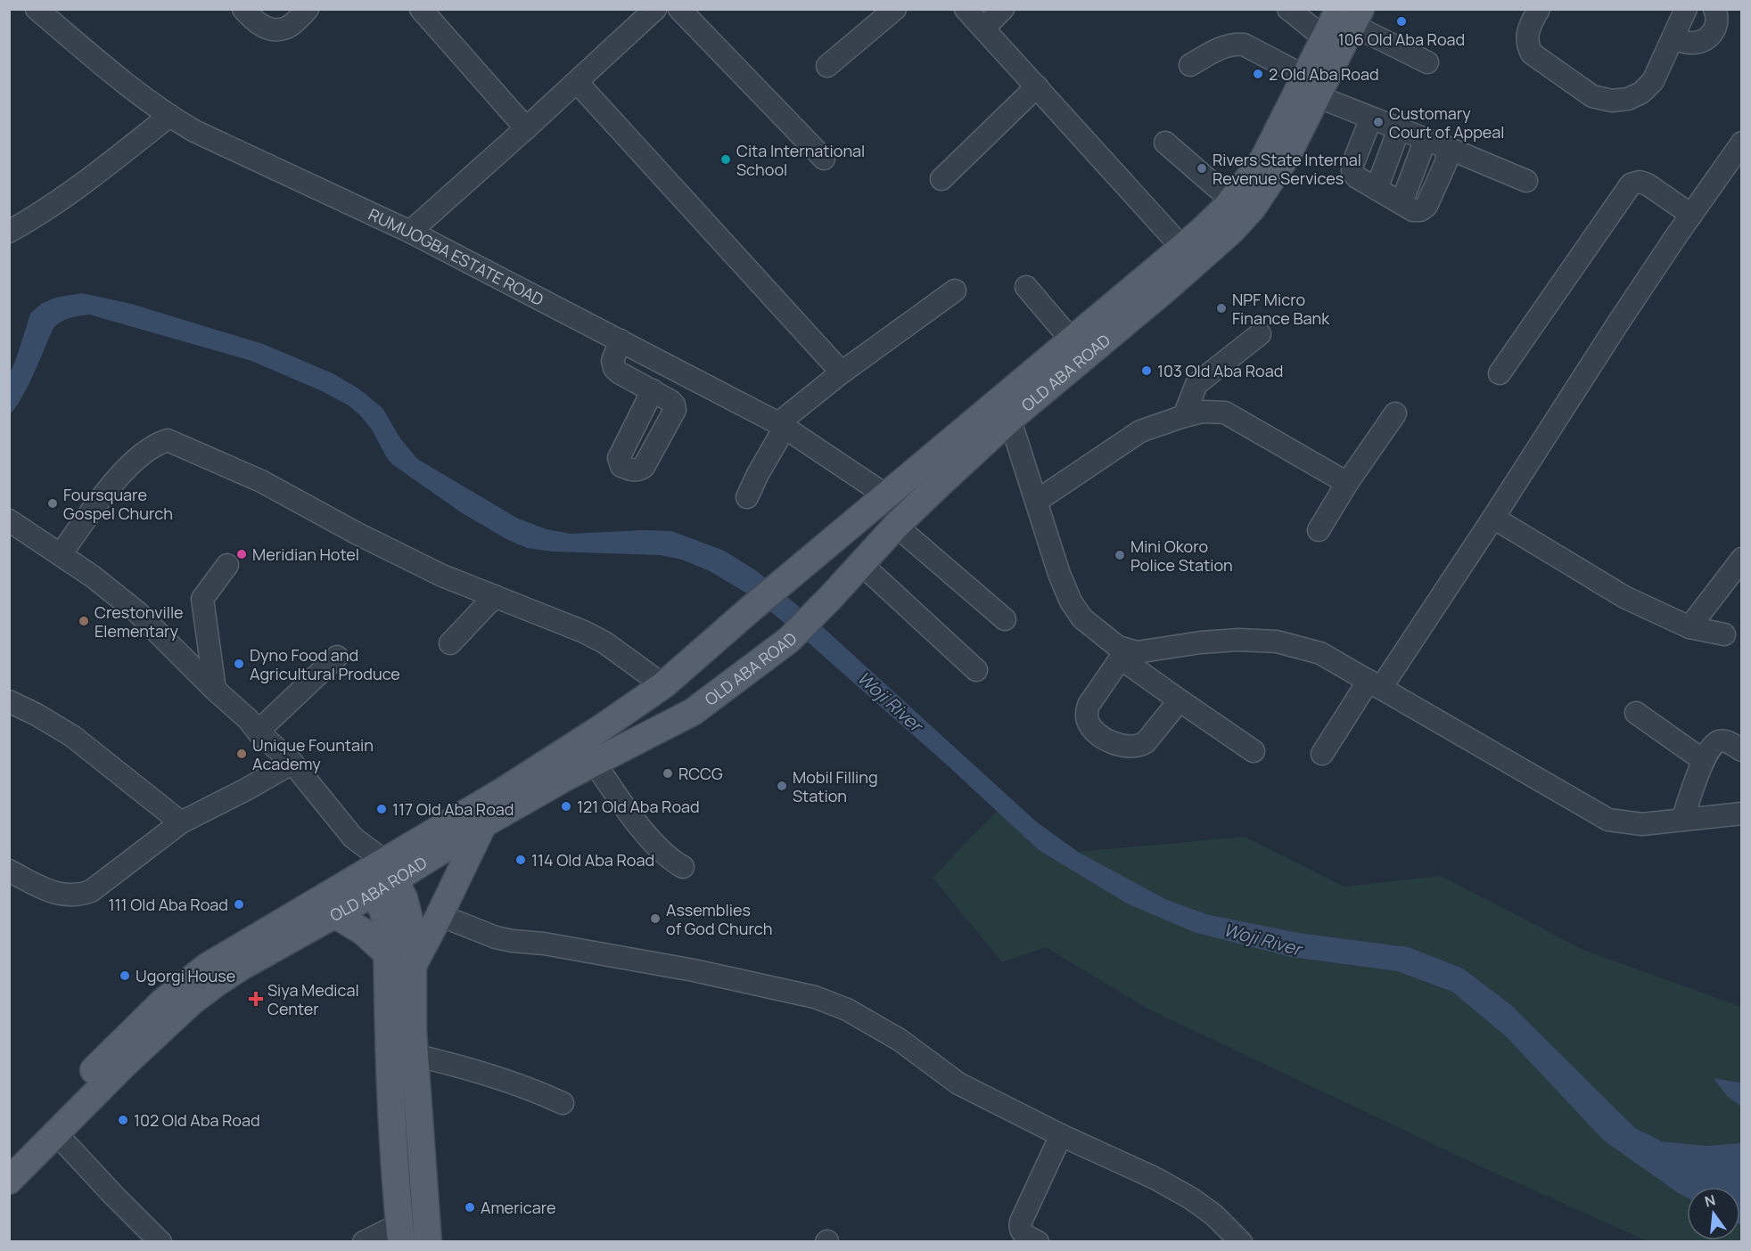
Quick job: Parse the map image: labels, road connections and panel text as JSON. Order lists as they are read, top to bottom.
{
  "streets": {
    "main road": ["OLD ABA ROAD"],
    "street": ["RUMUOGBA ESTATE ROAD"]
  },
  "crossings": [
    ["RUMUOGBA ESTATE ROAD", "OLD ABA ROAD"]
  ],
  "water": ["Woji River"],
  "places": {
    "other": [
      "106 Old Aba Road",
      "2 Old Aba Road",
      "Customary Court of Appeal",
      "Cita International School",
      "Rivers State Internal Revenue Services",
      "NPF Micro Finance Bank",
      "103 Old Aba Road",
      "Foursquare Gospel Church",
      "Meridian Hotel",
      "Mini Okoro Police Station",
      "Crestonville Elementary",
      "Dyno Food and Agricultural Produce",
      "Unique Fountain Academy",
      "RCCG",
      "Mobil Filling Station",
      "121 Old Aba Road",
      "117 Old Aba Road",
      "114 Old Aba Road",
      "111 Old Aba Road",
      "Assemblies of God Church",
      "Ugorgi House",
      "102 Old Aba Road",
      "Americare"
    ],
    "health": ["Siya Medical Center"]
  },
  "north": "top"
}
